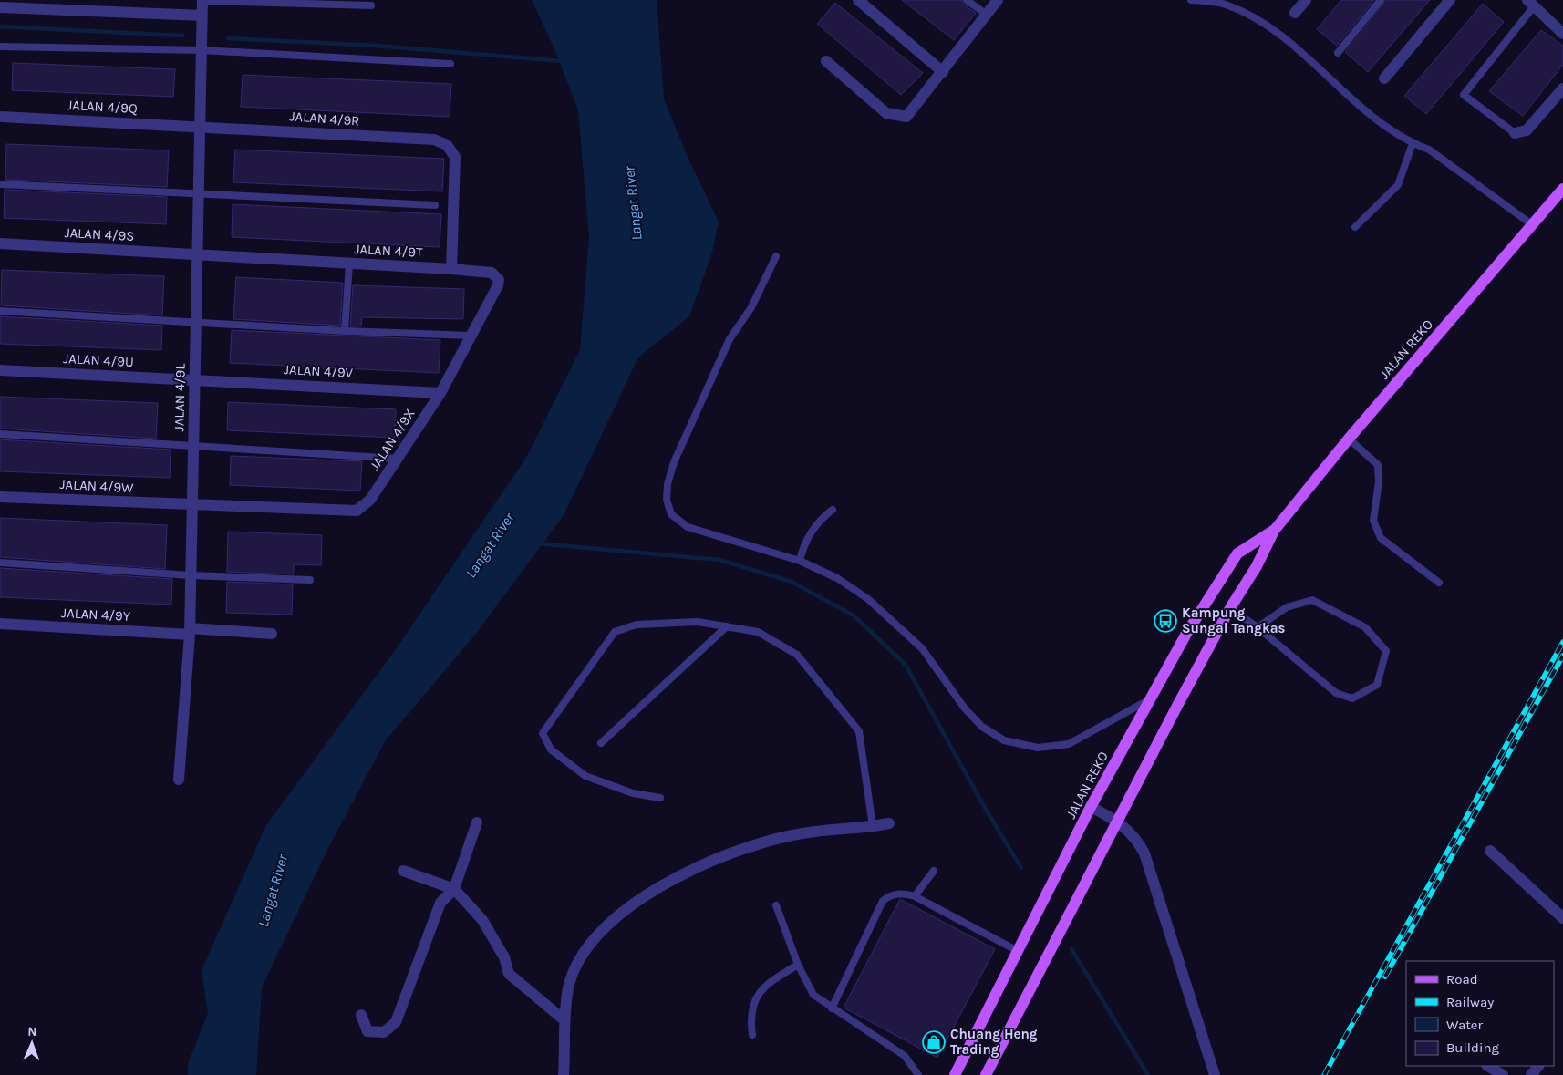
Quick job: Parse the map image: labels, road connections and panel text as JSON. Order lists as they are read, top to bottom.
{
  "streets": {
    "main road": ["JALAN REKO"],
    "street": [
      "JALAN 4/9Q",
      "JALAN 4/9R",
      "JALAN 4/9S",
      "JALAN 4/9T",
      "JALAN 4/9U",
      "JALAN 4/9V",
      "JALAN 4/9L",
      "JALAN 4/9X",
      "JALAN 4/9W",
      "JALAN 4/9Y"
    ]
  },
  "crossings": [
    ["JALAN 4/9Q", "JALAN 4/9R"],
    ["JALAN 4/9Q", "JALAN 4/9L"],
    ["JALAN 4/9R", "JALAN 4/9T"],
    ["JALAN 4/9R", "JALAN 4/9L"],
    ["JALAN 4/9R", "JALAN 4/9X"],
    ["JALAN 4/9S", "JALAN 4/9T"],
    ["JALAN 4/9S", "JALAN 4/9L"],
    ["JALAN 4/9T", "JALAN 4/9L"],
    ["JALAN 4/9T", "JALAN 4/9X"],
    ["JALAN 4/9U", "JALAN 4/9V"],
    ["JALAN 4/9U", "JALAN 4/9L"],
    ["JALAN 4/9V", "JALAN 4/9L"],
    ["JALAN 4/9V", "JALAN 4/9X"],
    ["JALAN 4/9L", "JALAN 4/9X"],
    ["JALAN 4/9L", "JALAN 4/9W"],
    ["JALAN 4/9L", "JALAN 4/9Y"],
    ["JALAN 4/9X", "JALAN 4/9W"]
  ],
  "water": ["Langat River"],
  "places": {
    "bus stop": ["Kampung Sungai Tangkas"],
    "shop": ["Chuang Heng Trading"]
  },
  "legend": [
    "Road",
    "Railway",
    "Water",
    "Building"
  ],
  "north": "top"
}
